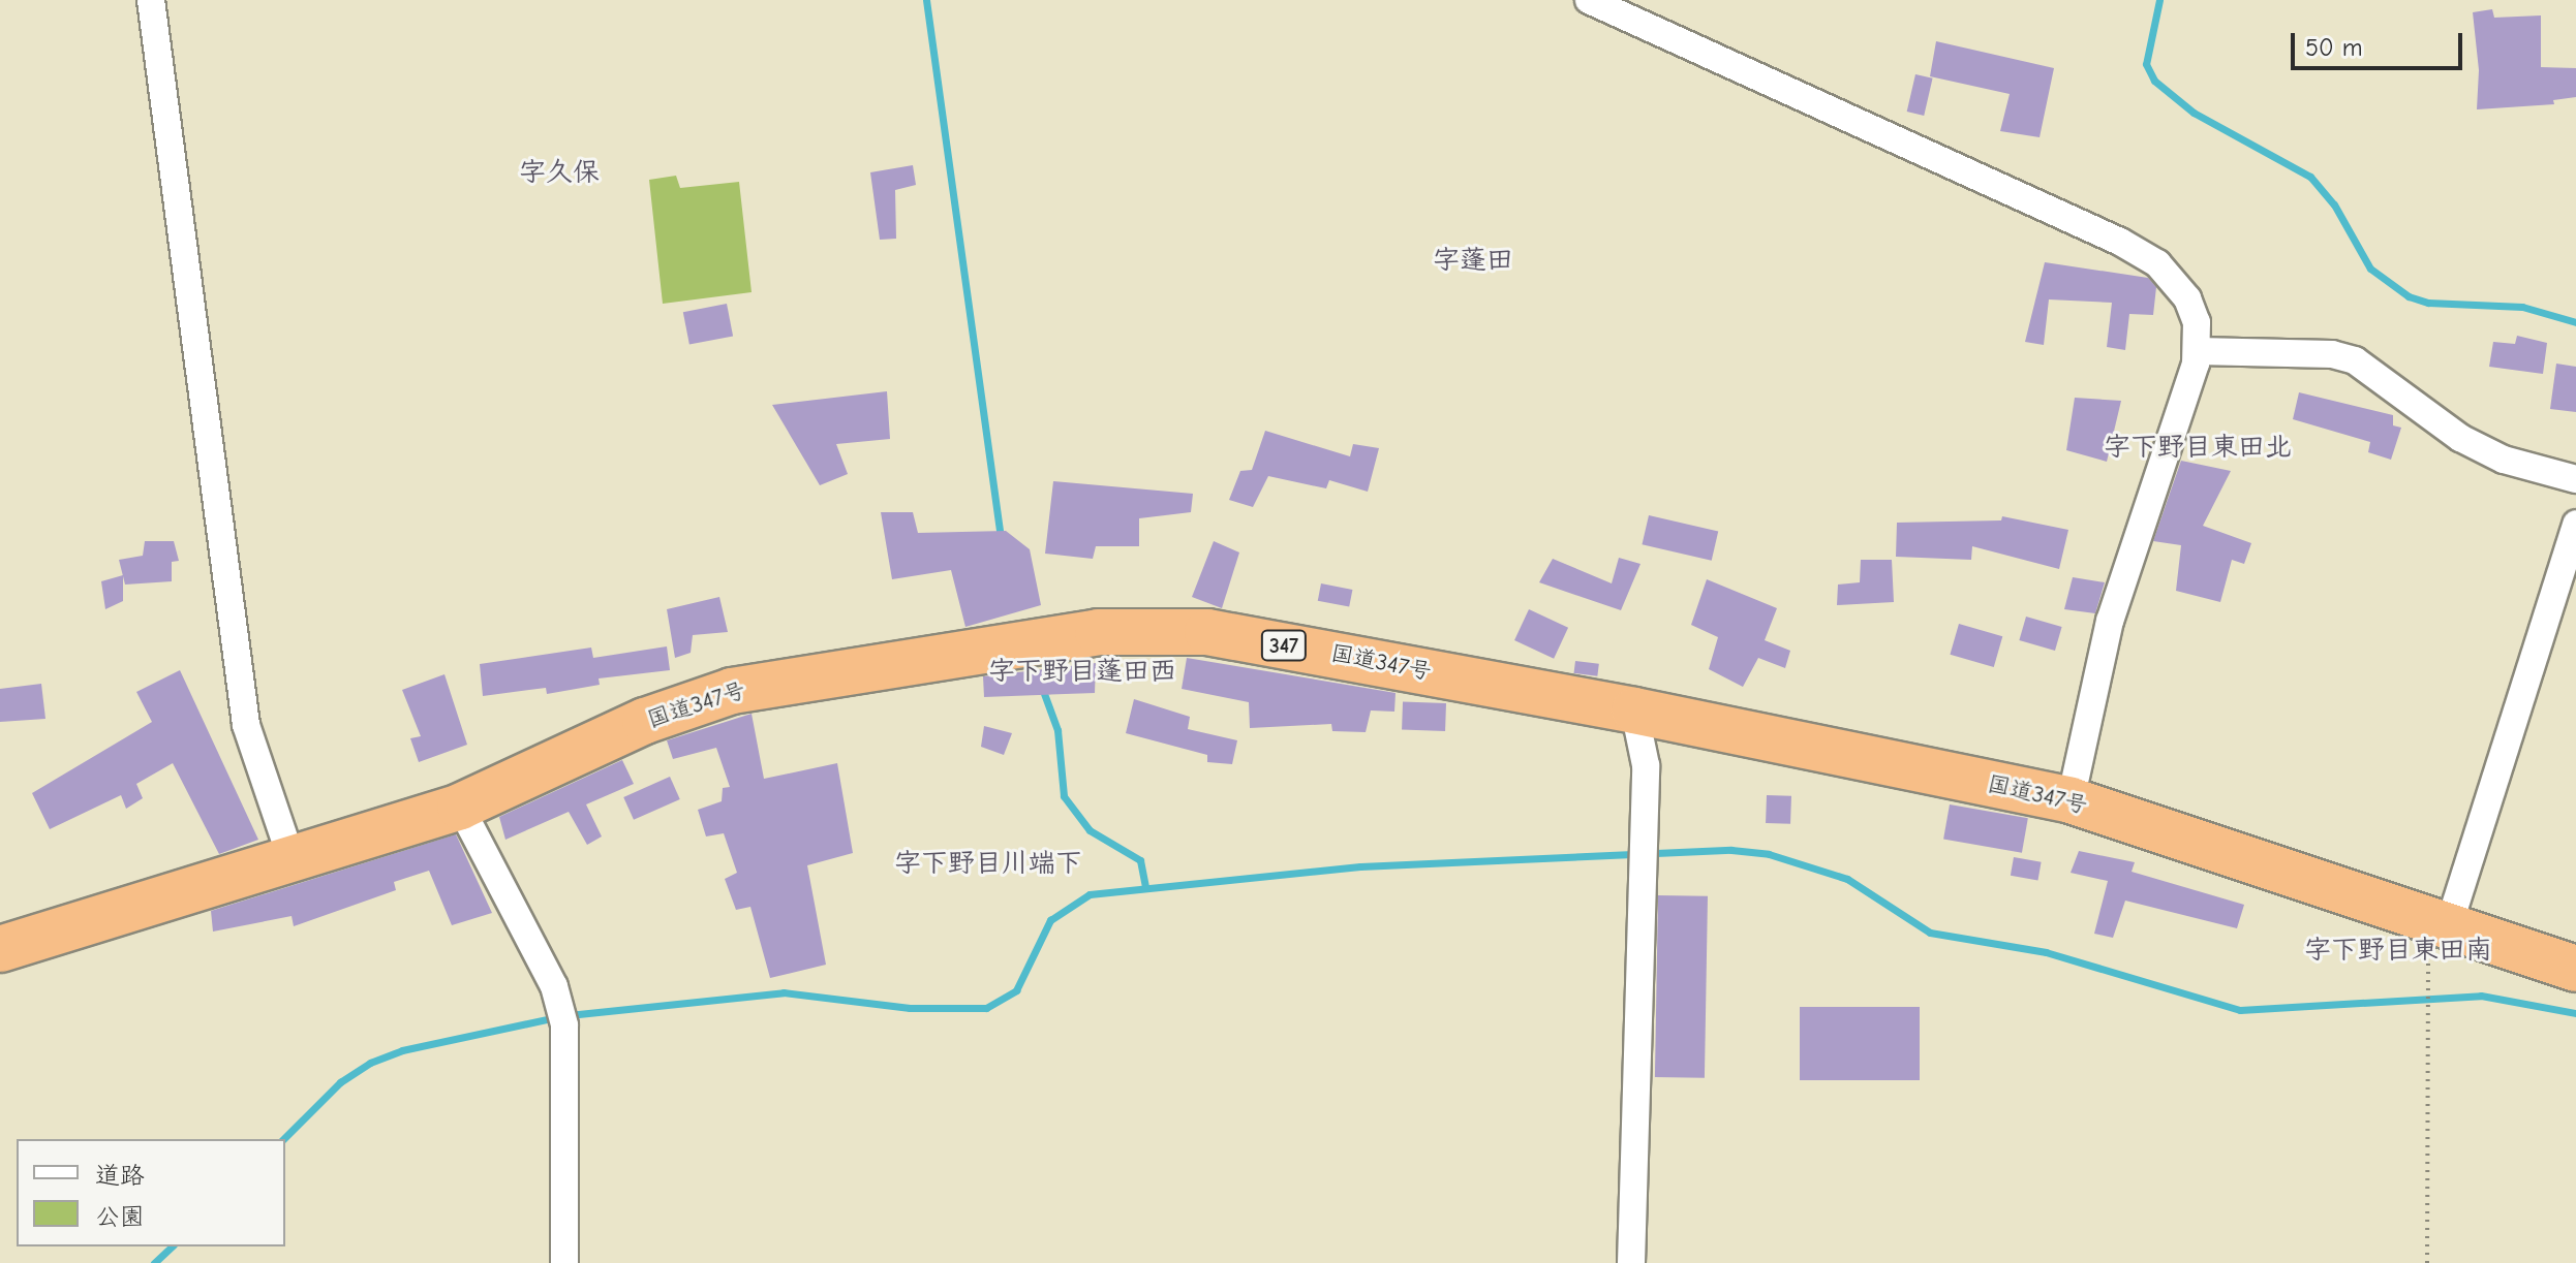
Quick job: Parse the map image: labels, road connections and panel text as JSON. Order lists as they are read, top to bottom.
{
  "streets": {
    "highway": ["347", "国道347号"]
  },
  "districts": [
    "字久保",
    "字蓬田",
    "字下野目東田北",
    "字下野目蓬田西",
    "字下野目川端下",
    "字下野目東田南"
  ],
  "legend": ["道路", "公園"],
  "scale_bar": "50 m"
}
